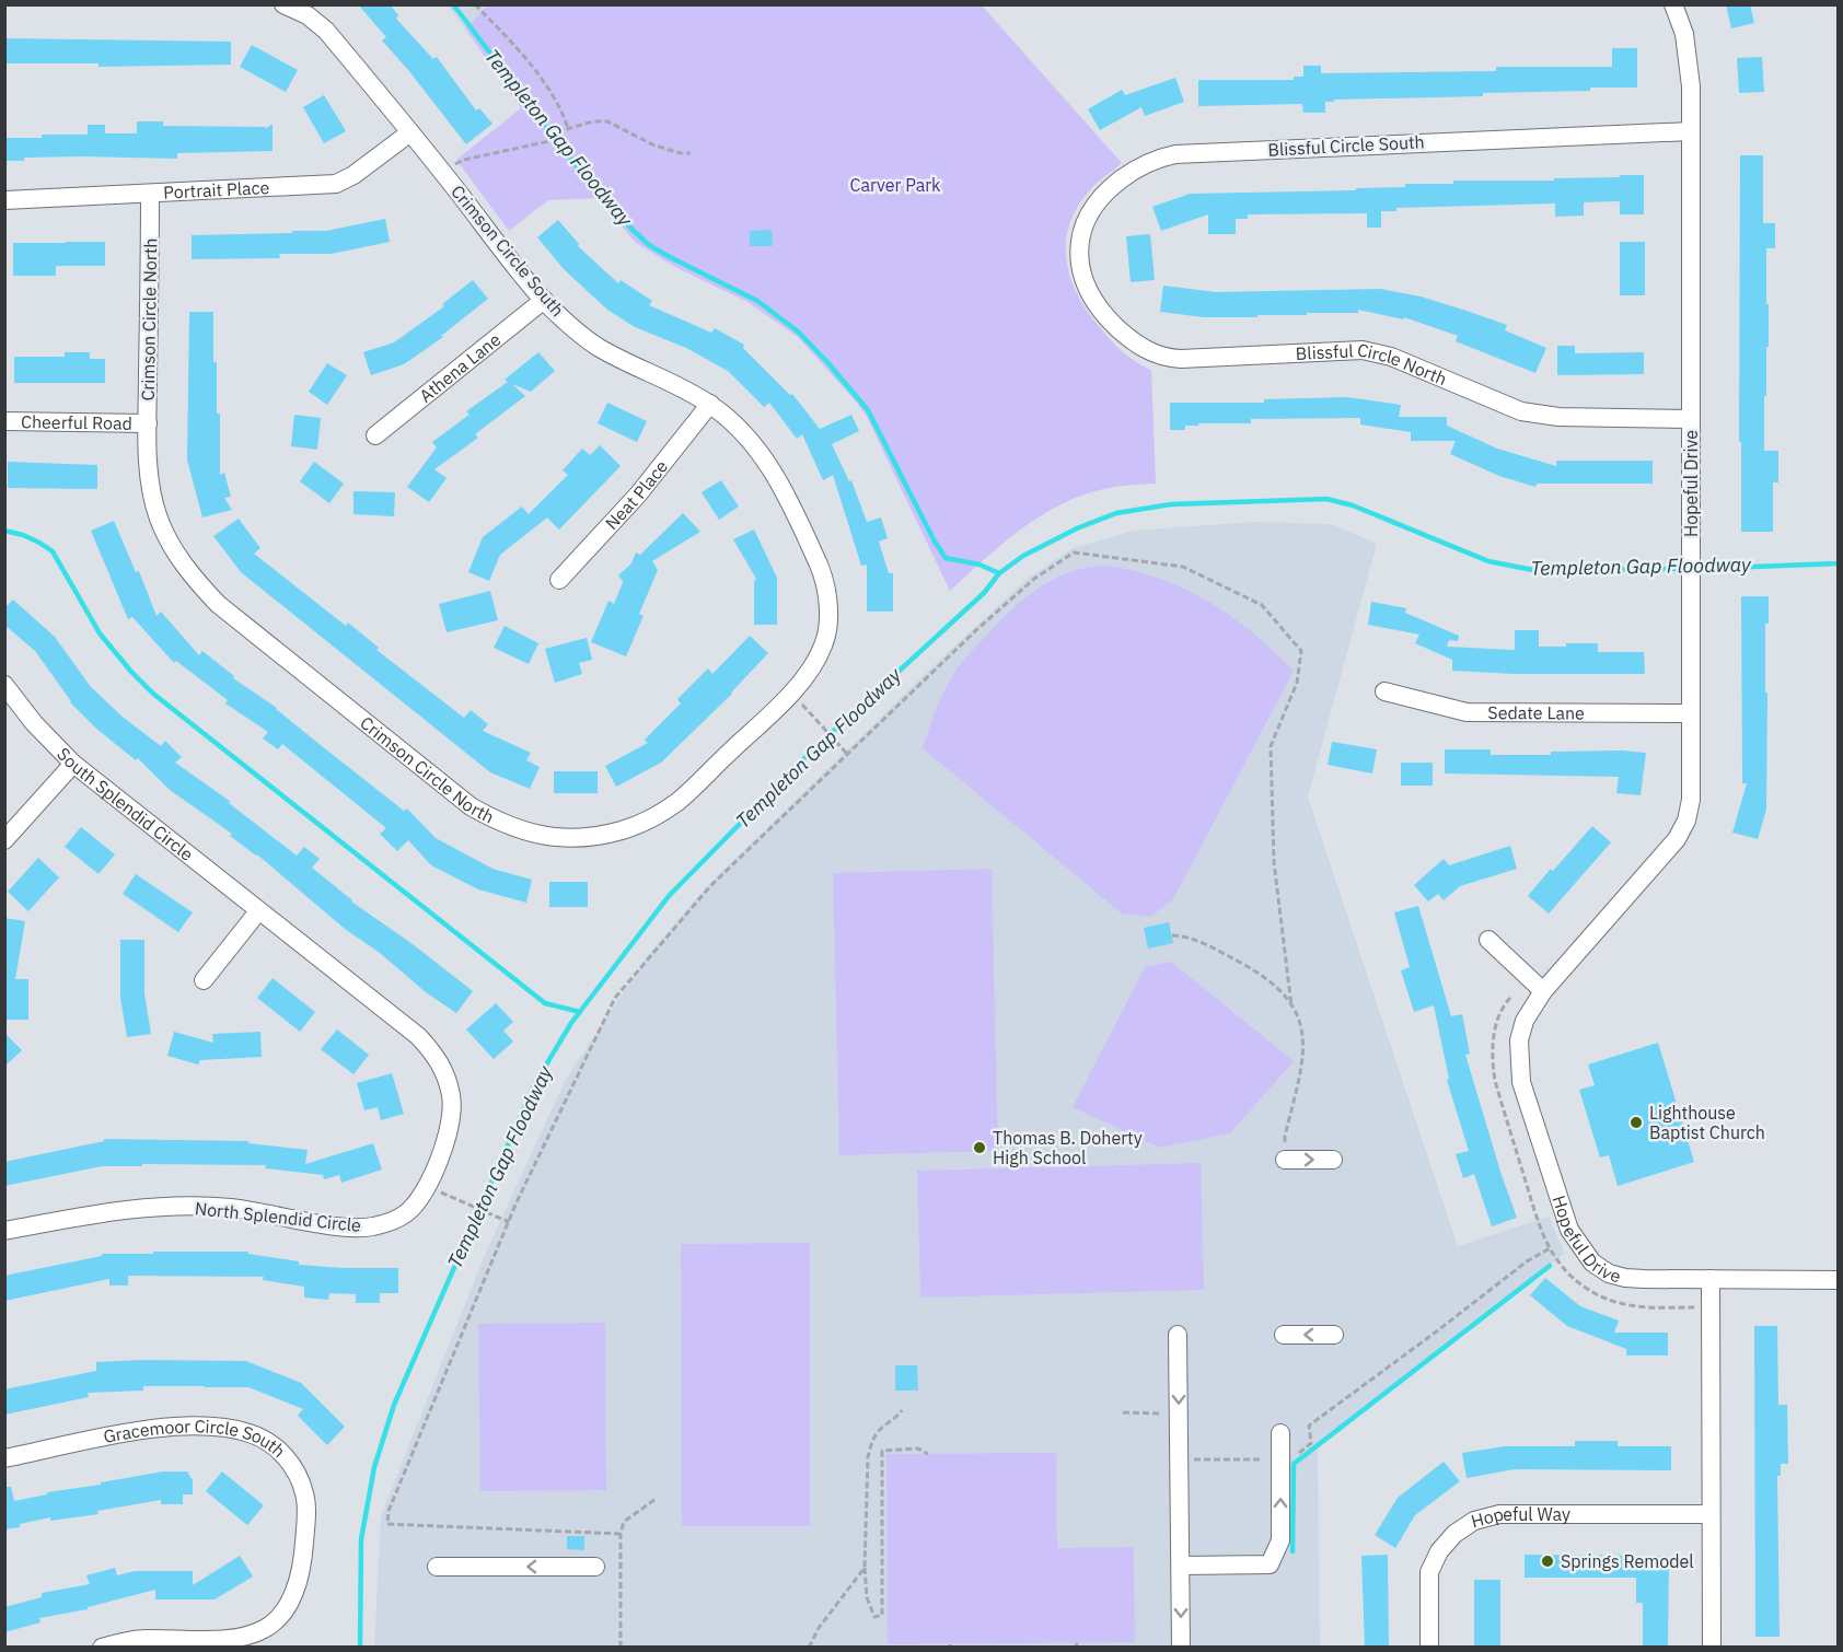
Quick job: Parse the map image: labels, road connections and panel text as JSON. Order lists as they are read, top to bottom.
{
  "streets": {
    "street": [
      "Blissful Circle South",
      "Portrait Place",
      "Crimson Circle South",
      "Crimson Circle North",
      "Athena Lane",
      "Blissful Circle North",
      "Cheerful Road",
      "Hopeful Drive",
      "Neat Place",
      "Sedate Lane",
      "South Splendid Circle",
      "North Splendid Circle",
      "Gracemoor Circle South",
      "Hopeful Way"
    ]
  },
  "crossings": [
    ["Blissful Circle South", "Blissful Circle North"],
    ["Blissful Circle South", "Hopeful Drive"],
    ["Portrait Place", "Crimson Circle South"],
    ["Portrait Place", "Crimson Circle North"],
    ["Crimson Circle South", "Crimson Circle North"],
    ["Crimson Circle South", "Athena Lane"],
    ["Crimson Circle South", "Neat Place"],
    ["Crimson Circle North", "Cheerful Road"],
    ["Blissful Circle North", "Hopeful Drive"],
    ["Hopeful Drive", "Sedate Lane"],
    ["South Splendid Circle", "North Splendid Circle"]
  ],
  "water": ["Templeton Gap Floodway"],
  "parks": ["Carver Park"],
  "places": ["Lighthouse Baptist Church", "Thomas B. Doherty High School", "Springs Remodel"]
}
